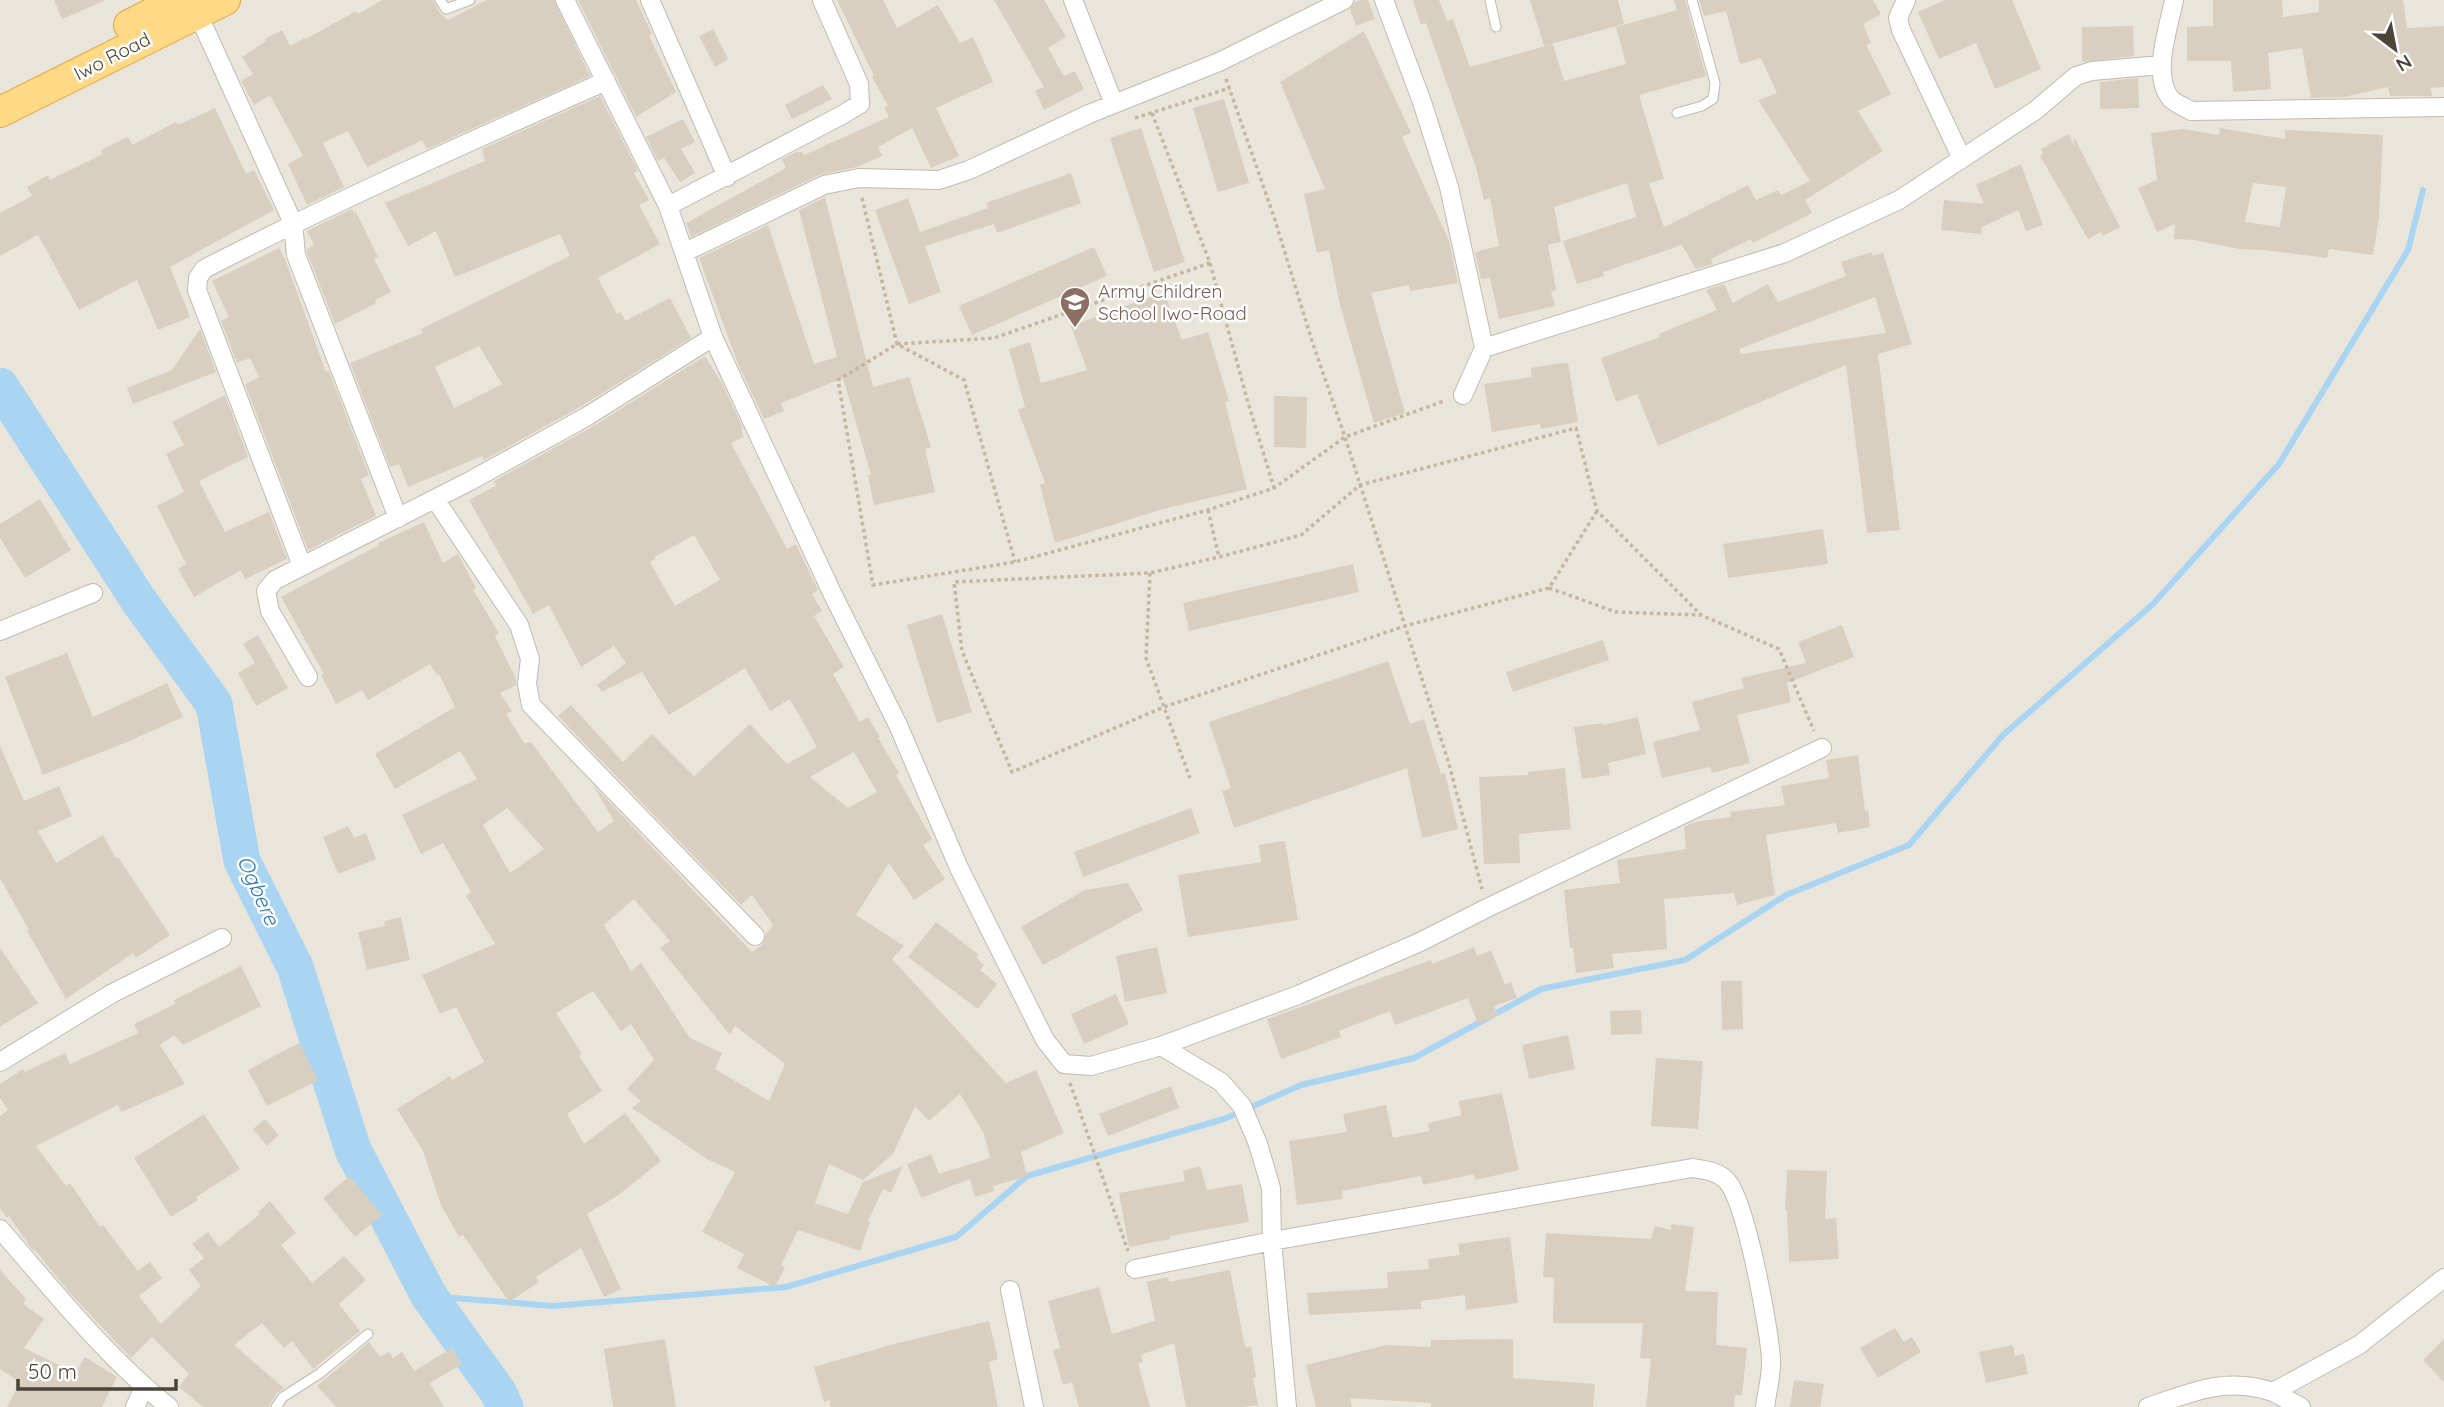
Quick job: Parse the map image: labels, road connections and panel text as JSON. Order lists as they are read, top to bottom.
{
  "streets": {
    "highway": ["Iwo Road"]
  },
  "water": ["Ogbere"],
  "places": {
    "school or university": ["Army Children School Iwo-Road"]
  },
  "scale_bar": "50 m",
  "north": "bottom right"
}
